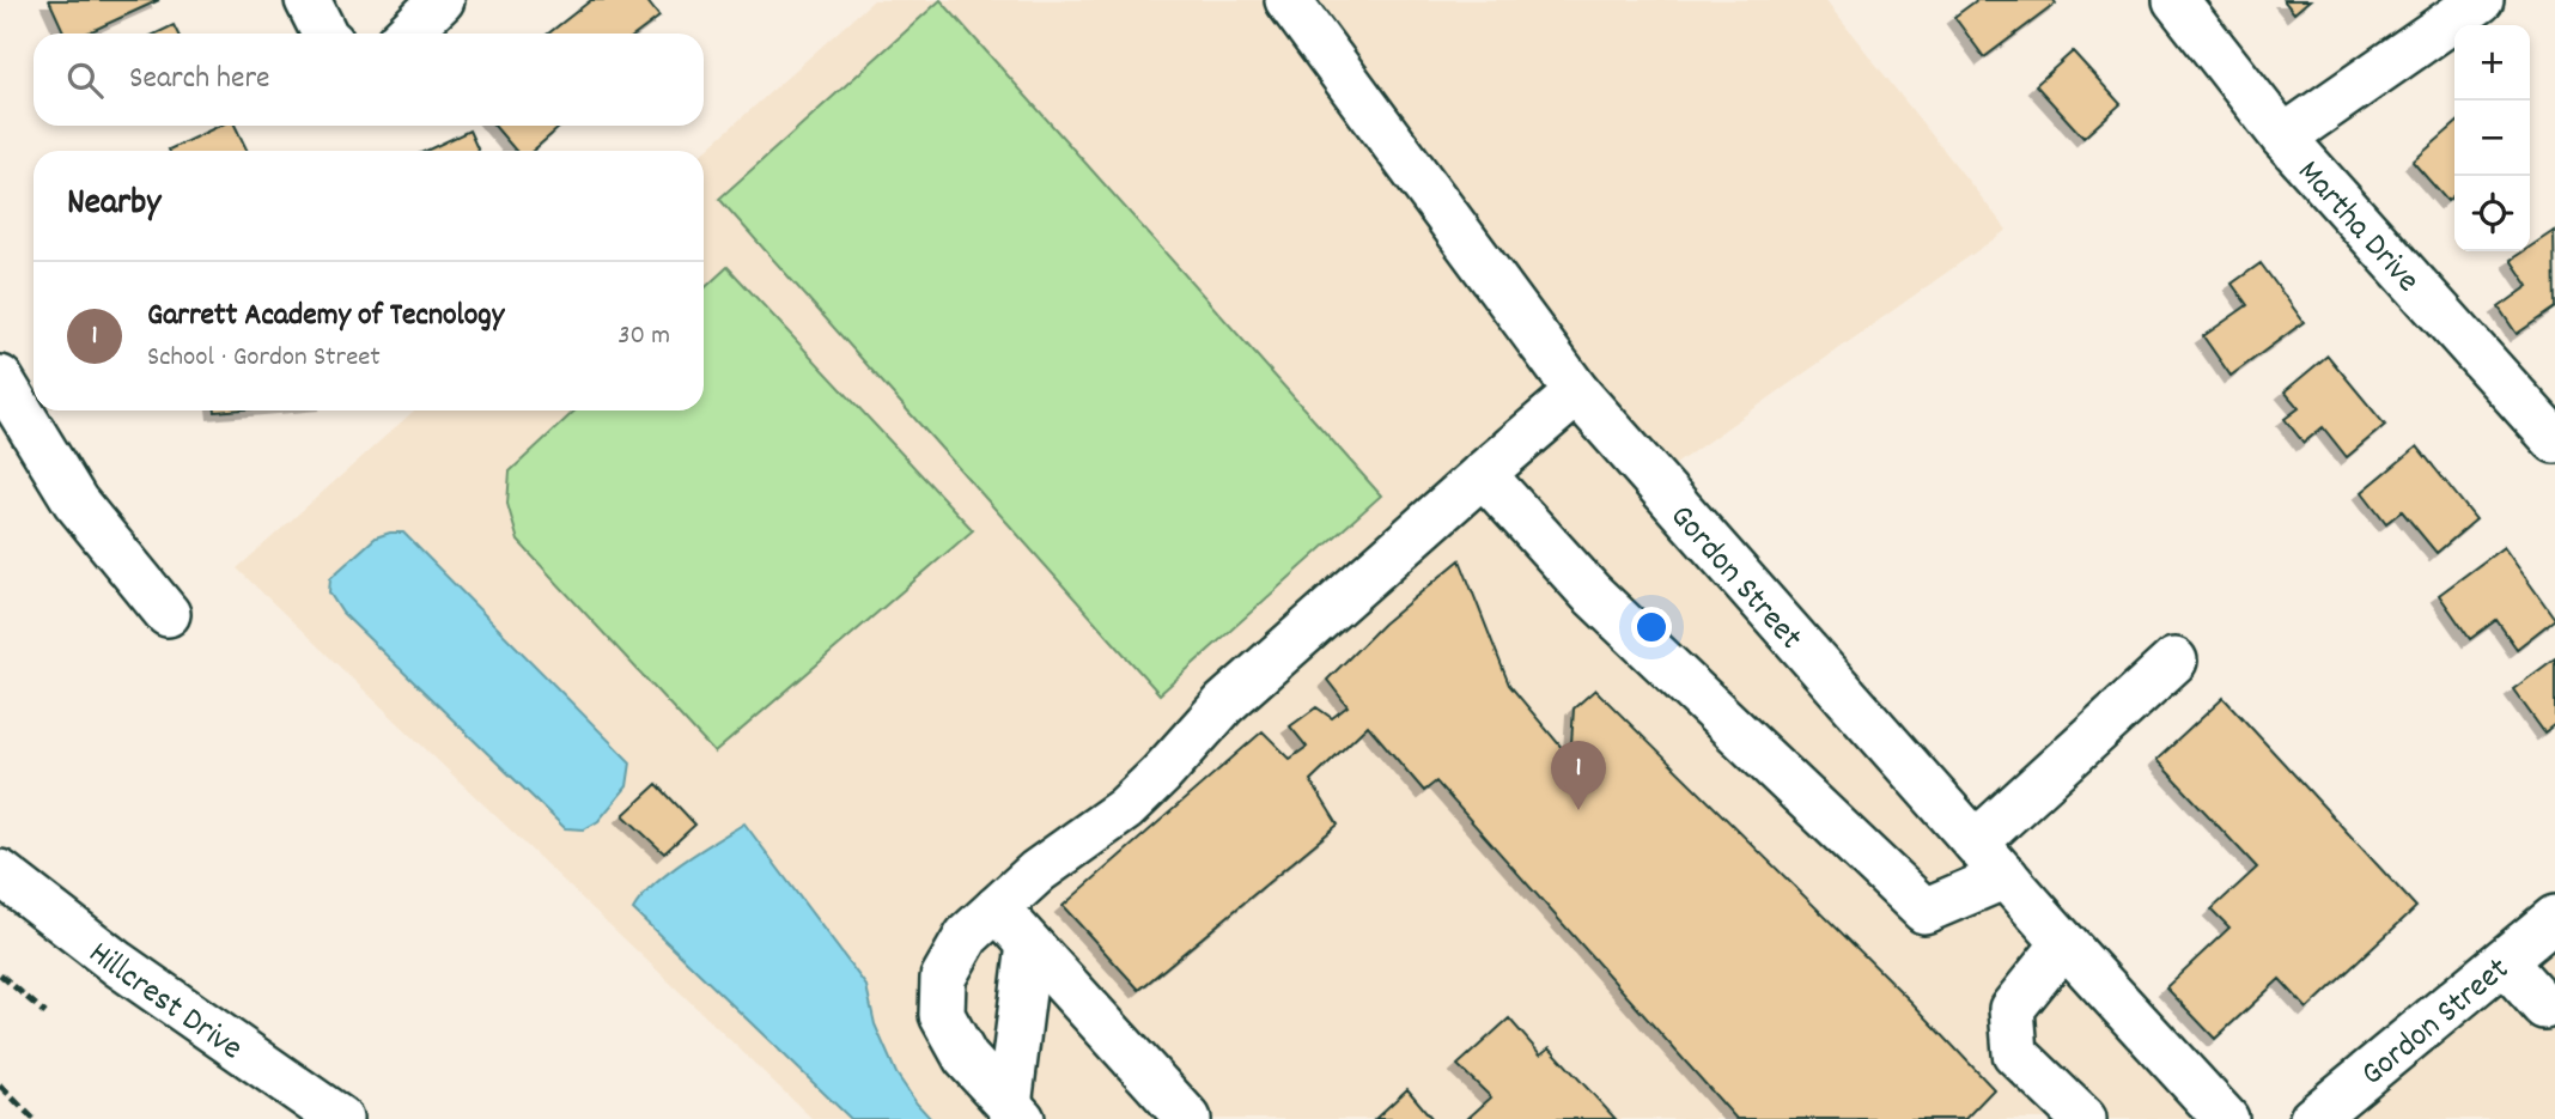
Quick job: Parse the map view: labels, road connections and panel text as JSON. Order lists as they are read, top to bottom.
{
  "streets": {
    "street": ["Martha Drive", "Gordon Street", "Hillcrest Drive"]
  },
  "page": {
    "map_buttons": ["+", "−"],
    "search": "Search here",
    "heading": "Nearby",
    "list": [
      {
        "mark": "1",
        "name": "Garrett Academy of Tecnology",
        "note": "School · Gordon Street",
        "value": "30 m"
      }
    ],
    "pins": "1"
  }
}
